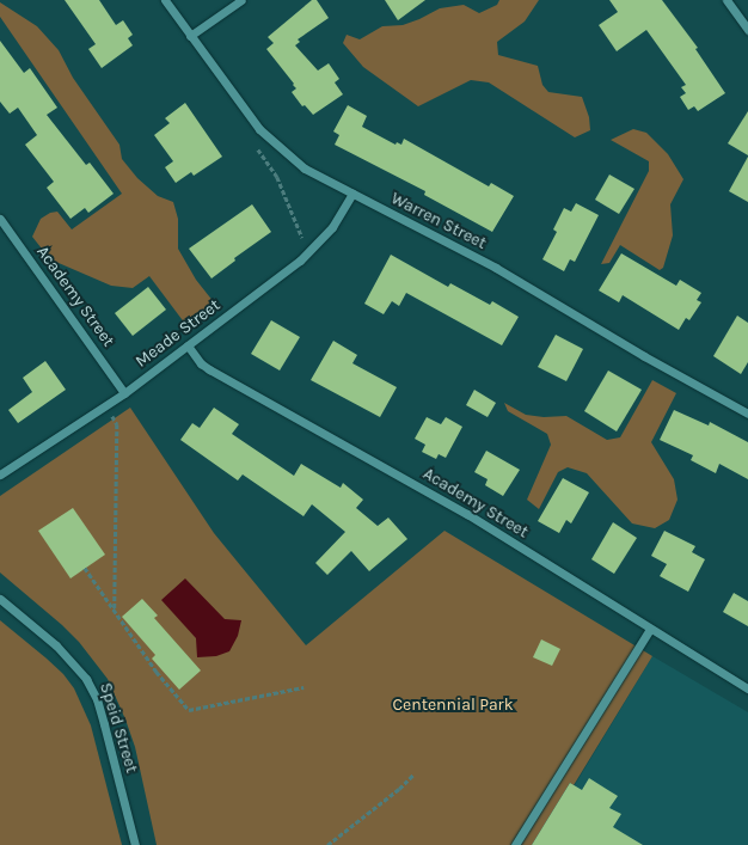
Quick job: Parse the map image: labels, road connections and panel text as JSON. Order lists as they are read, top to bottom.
{
  "streets": {
    "street": [
      "Warren Street",
      "Academy Street",
      "Meade Street",
      "Speid Street"
    ]
  },
  "crossings": [
    ["Warren Street", "Meade Street"],
    ["Academy Street", "Meade Street"]
  ],
  "parks": ["Centennial Park"]
}
